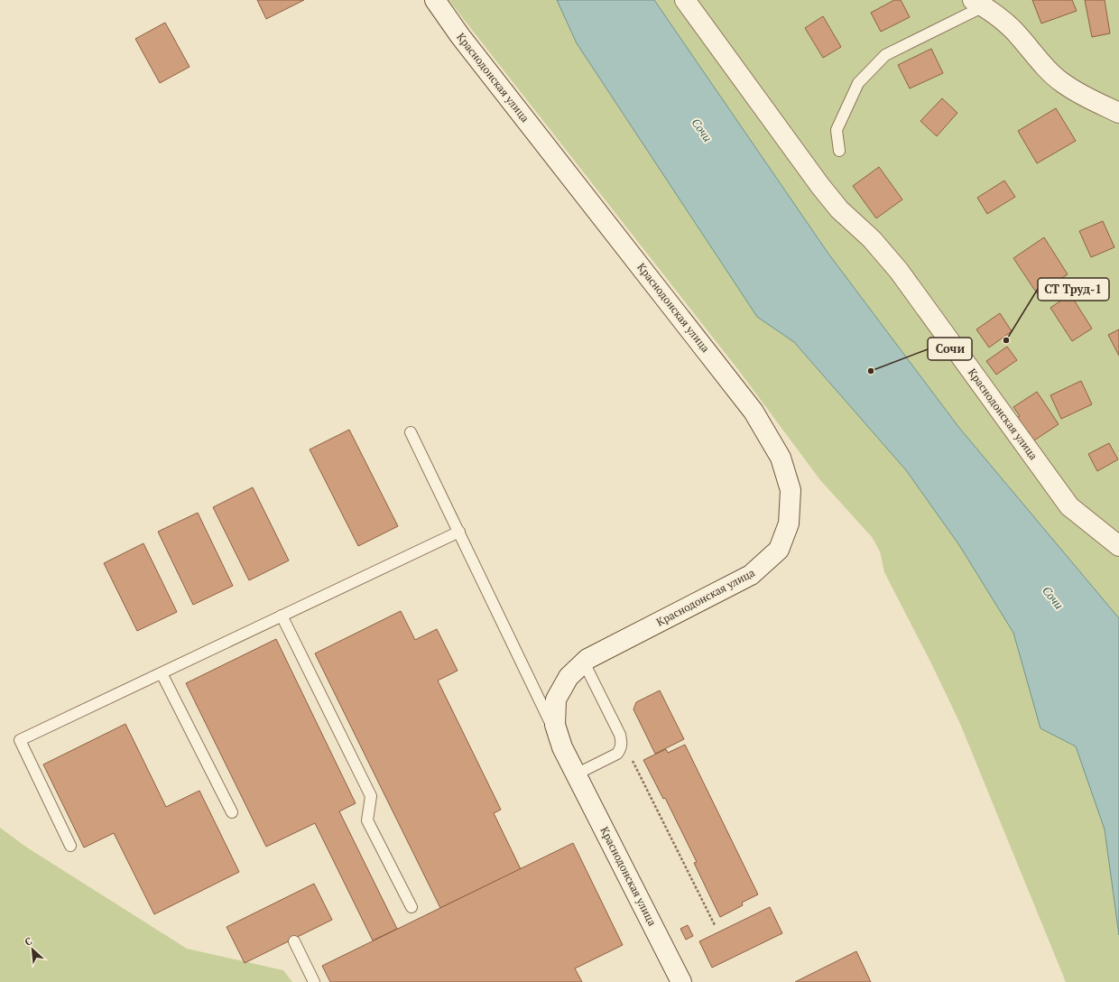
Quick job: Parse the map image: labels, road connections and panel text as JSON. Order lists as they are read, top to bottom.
{
  "streets": {
    "street": ["Краснодонская улица"]
  },
  "water": ["Сочи"],
  "places": ["СТ Труд-1", "Сочи"],
  "north": "top left"
}
